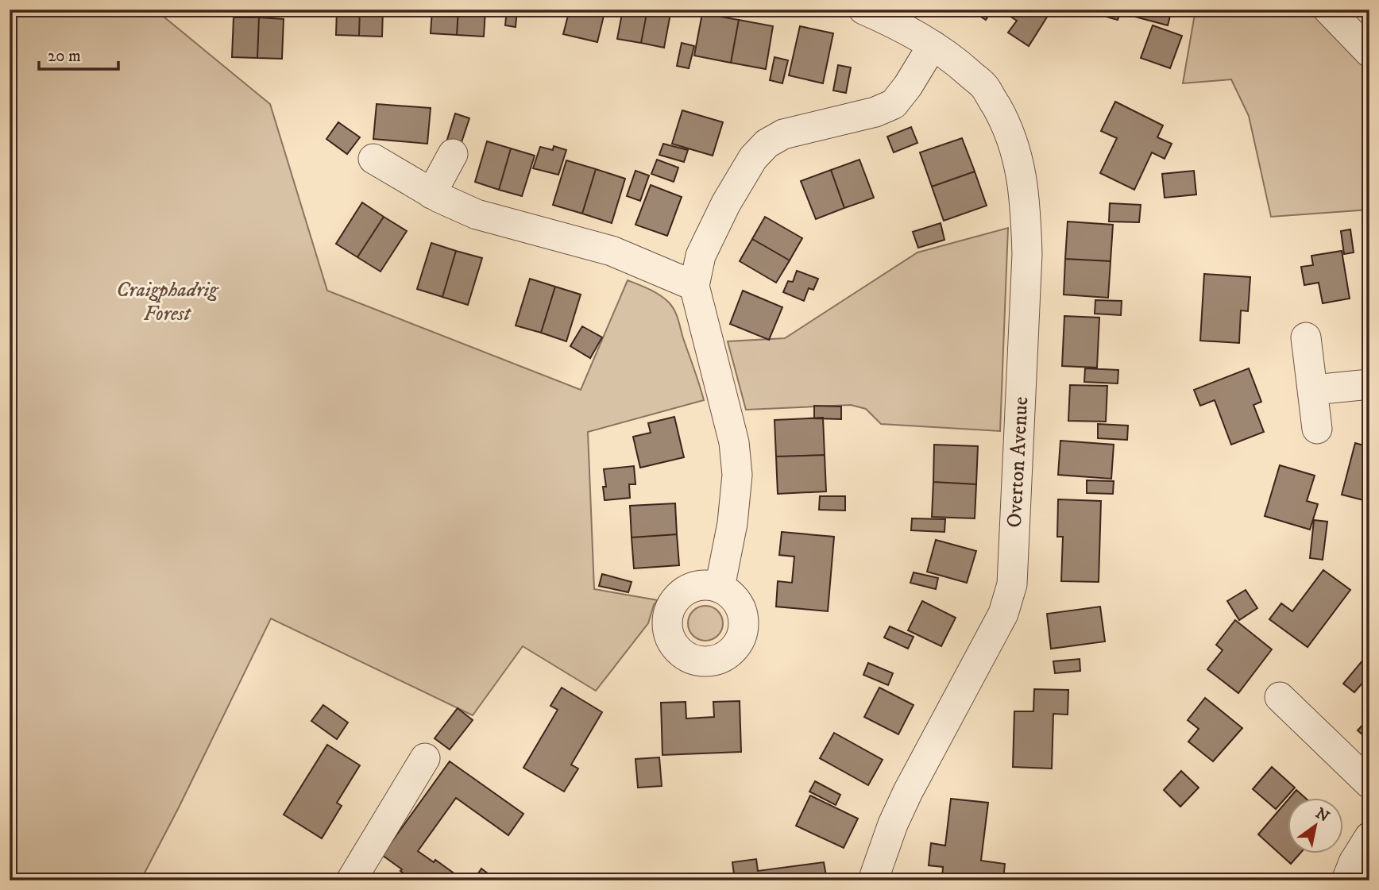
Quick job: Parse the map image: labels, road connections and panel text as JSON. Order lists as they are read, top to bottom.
{
  "streets": {
    "street": ["Overton Avenue"]
  },
  "parks": ["Craigphadrig Forest"],
  "scale_bar": "20 m",
  "north": "top right"
}
